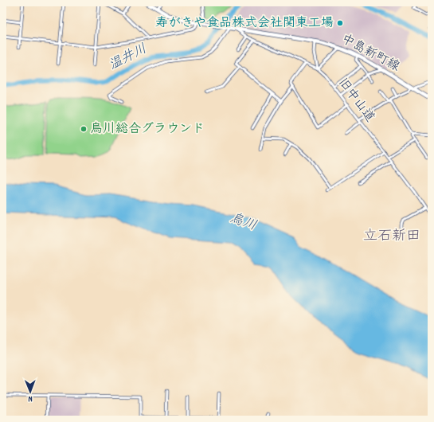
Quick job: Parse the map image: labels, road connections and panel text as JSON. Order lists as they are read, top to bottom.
{
  "streets": {
    "main road": ["中島新町線"],
    "street": ["旧中山道"]
  },
  "crossings": [
    ["中島新町線", "旧中山道"]
  ],
  "districts": ["立石新田"],
  "water": ["温井川", "烏川"],
  "places": ["寿がきや食品株式会社関東工場", "烏川総合グラウンド"],
  "north": "bottom"
}
